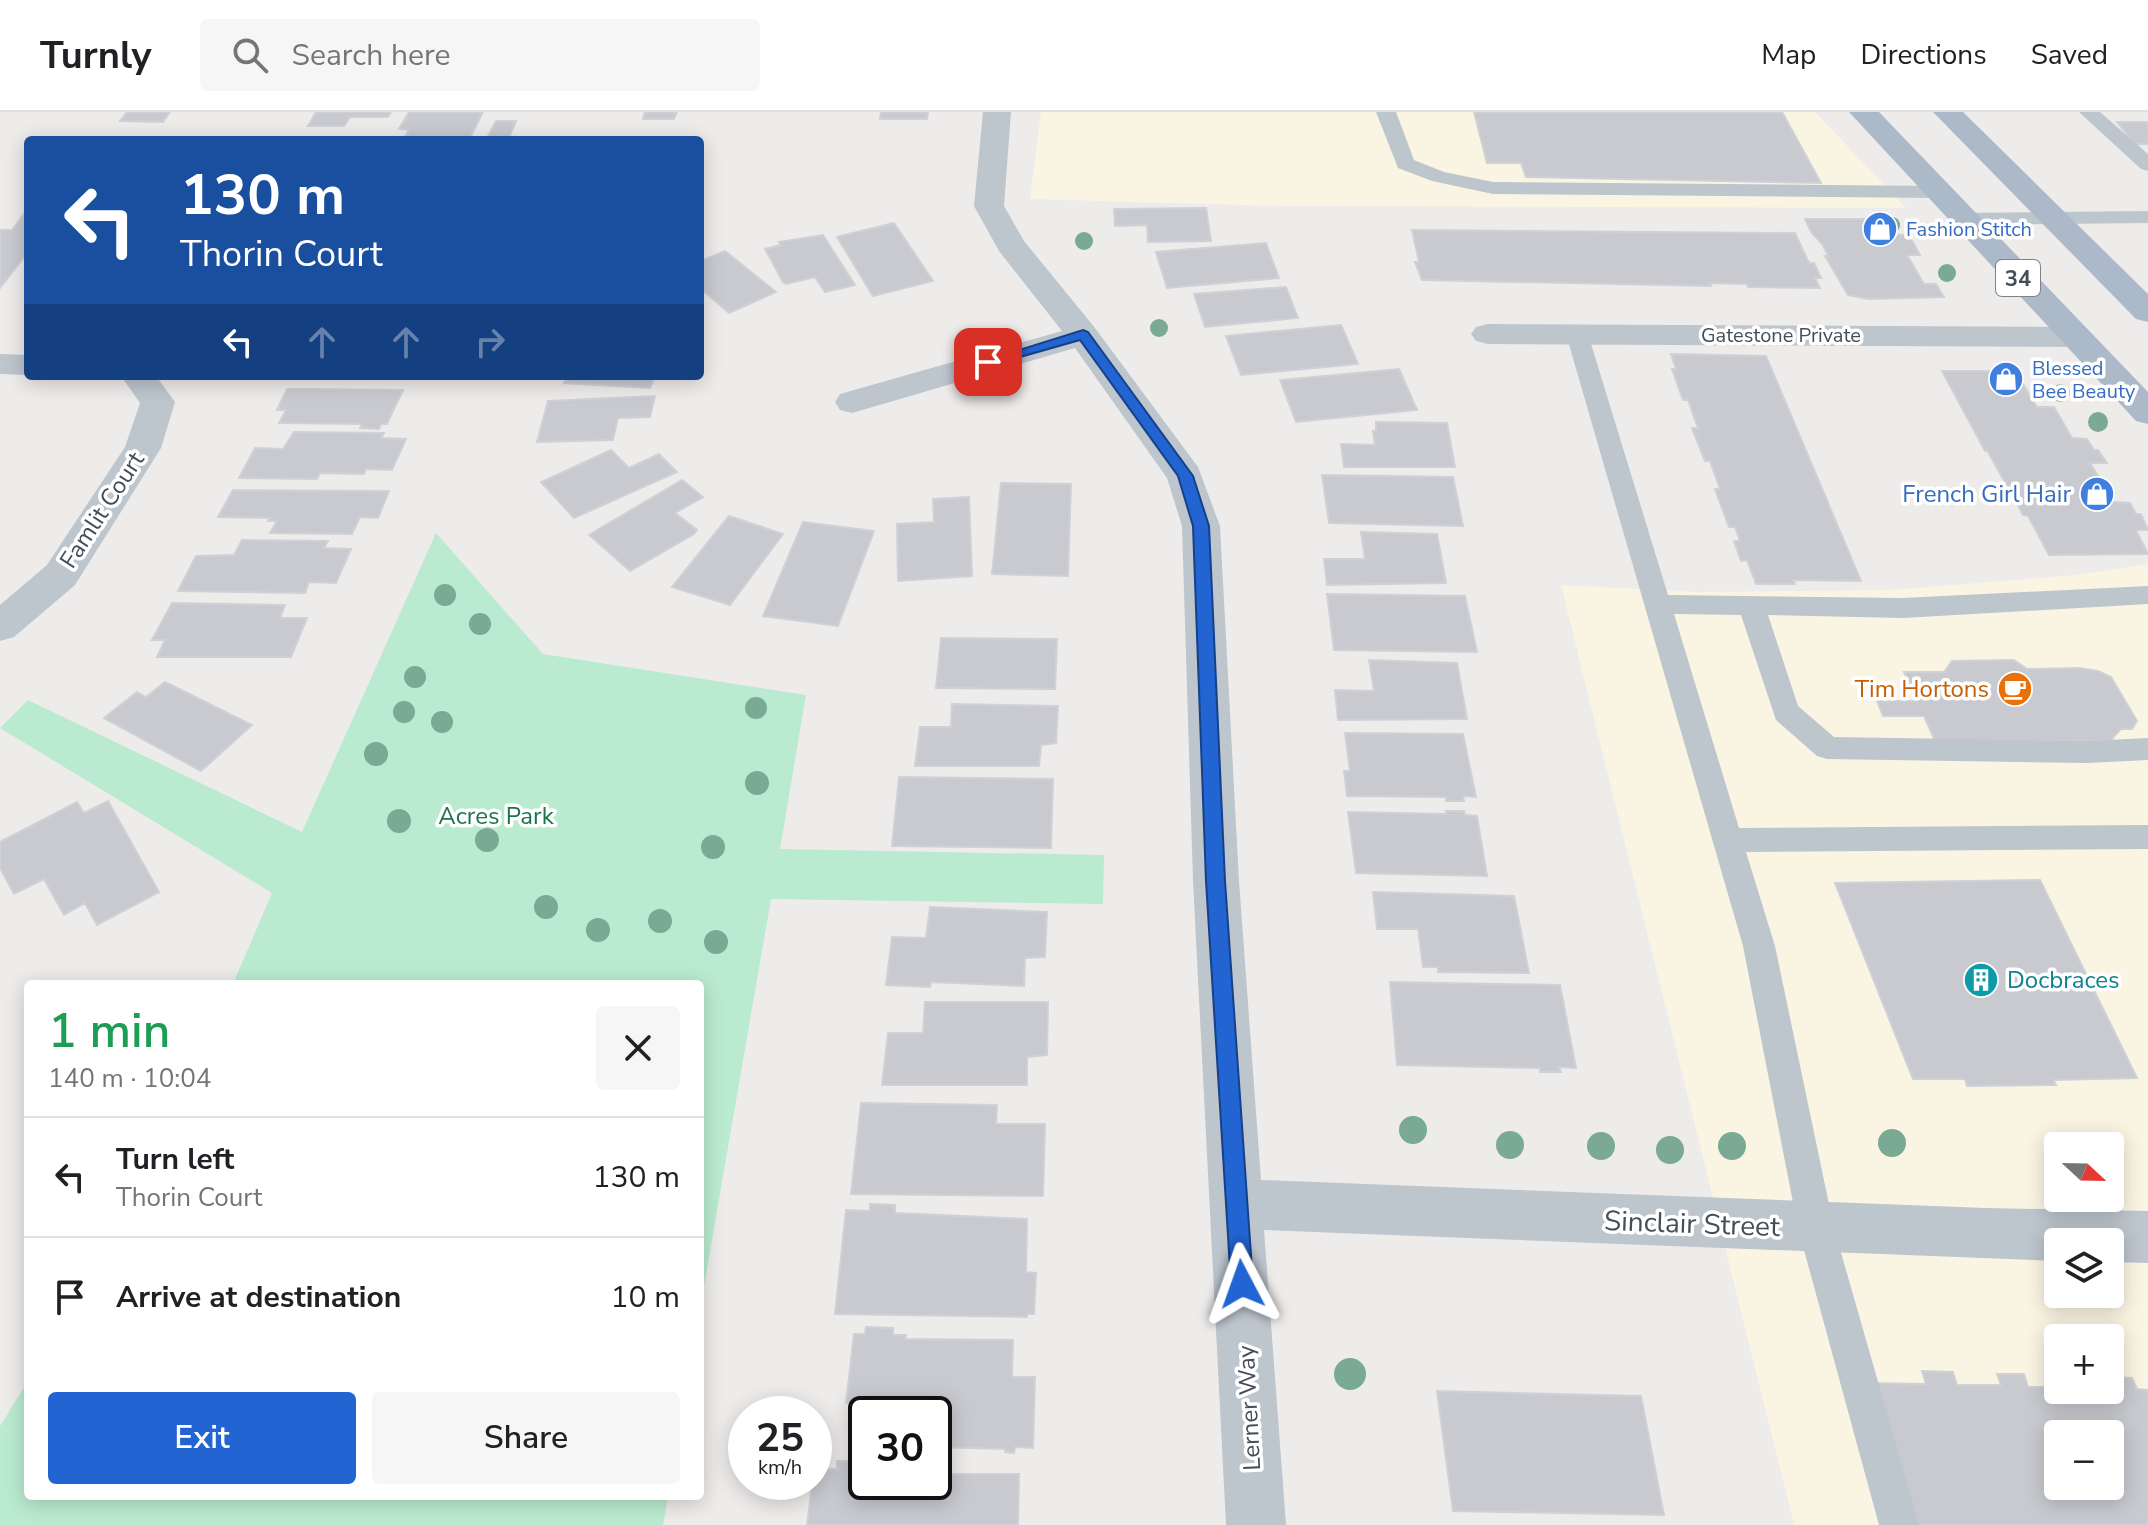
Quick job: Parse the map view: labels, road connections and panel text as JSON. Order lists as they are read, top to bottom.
{
  "streets": {
    "main road": ["34"],
    "street": [
      "Gatestone Private",
      "Famlit Court",
      "Sinclair Street",
      "Lerner Way"
    ]
  },
  "crossings": [
    ["34", "Gatestone Private"],
    ["Sinclair Street", "Lerner Way"]
  ],
  "parks": ["Acres Park"],
  "places": {
    "shop": ["Fashion Stitch", "Blessed Bee Beauty", "French Girl Hair"],
    "cafe": ["Tim Hortons"],
    "building": ["Docbraces"]
  },
  "north": "right",
  "page": {
    "header": "Turnly",
    "search": "Search here",
    "nav": ["Map", "Directions", "Saved"],
    "turn": ["130 m", "Thorin Court"],
    "heading": ["1 min", "140 m · 10:04"],
    "list": [
      {
        "name": "Turn left",
        "note": "Thorin Court",
        "value": "130 m"
      },
      {
        "name": "Arrive at destination",
        "value": "10 m"
      }
    ],
    "map_buttons": ["+", "−"],
    "buttons": ["Exit", "Share"],
    "speed": "25 km/h",
    "limit": "30"
  }
}
